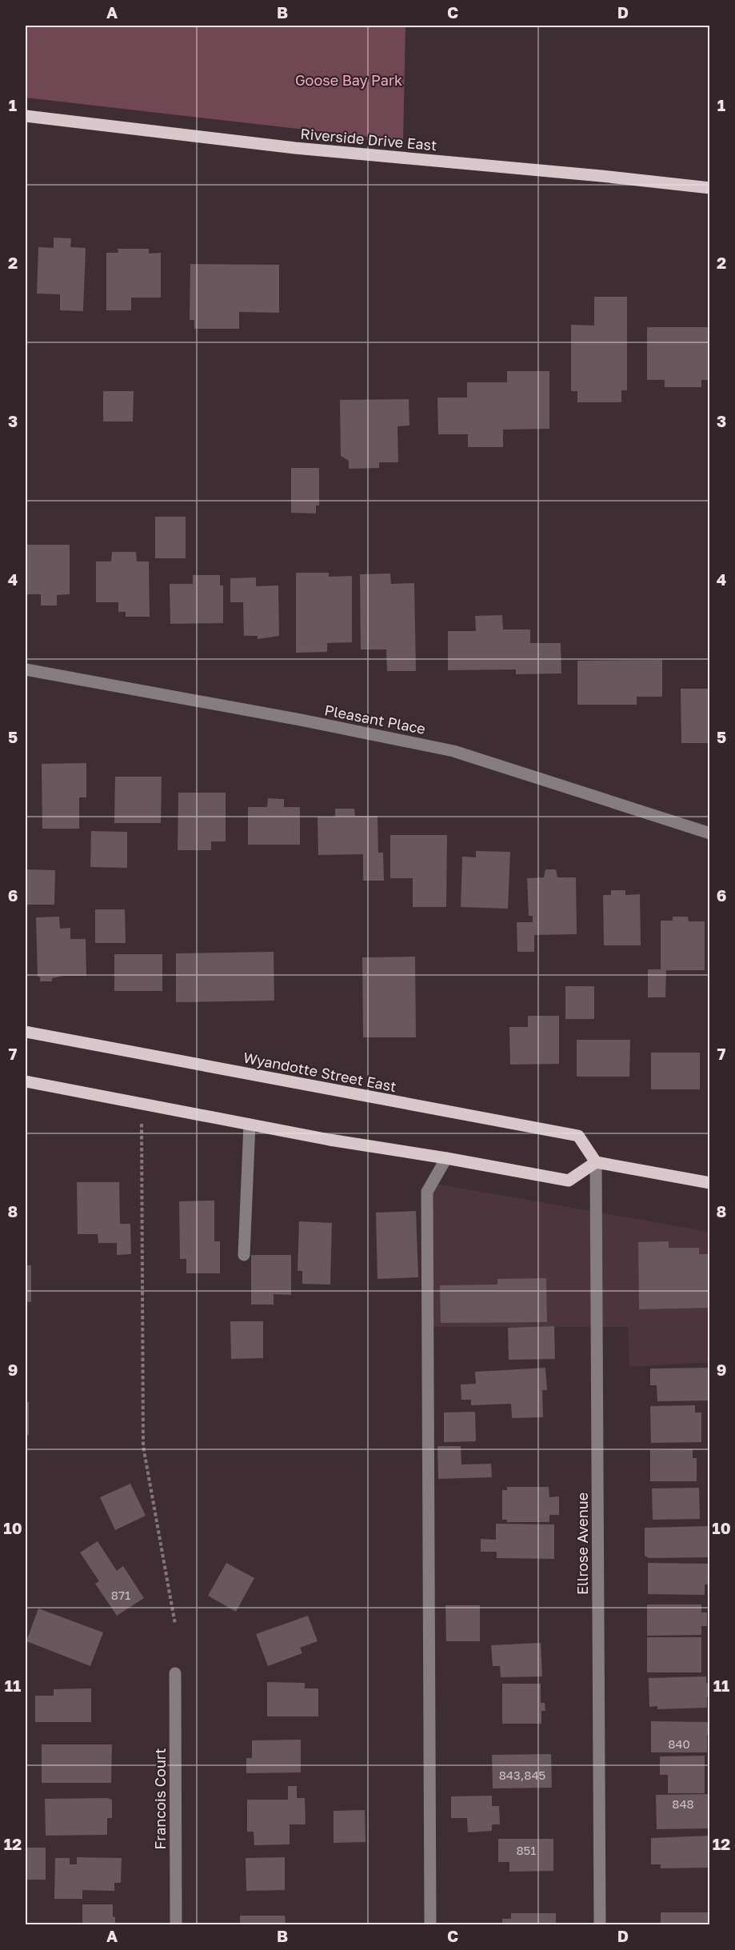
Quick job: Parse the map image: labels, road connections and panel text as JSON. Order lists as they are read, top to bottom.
{
  "streets": {
    "main road": ["Riverside Drive East", "Wyandotte Street East"],
    "street": ["Pleasant Place", "Ellrose Avenue", "Francois Court"]
  },
  "crossings": [
    ["Wyandotte Street East", "Ellrose Avenue"]
  ],
  "parks": ["Goose Bay Park"],
  "house_numbers": [
    "871",
    "840",
    "843,845",
    "848",
    "851"
  ],
  "grid": {
    "columns": [
      "A",
      "B",
      "C",
      "D"
    ],
    "rows": [
      "1",
      "2",
      "3",
      "4",
      "5",
      "6",
      "7",
      "8",
      "9",
      "10",
      "11",
      "12"
    ]
  }
}
